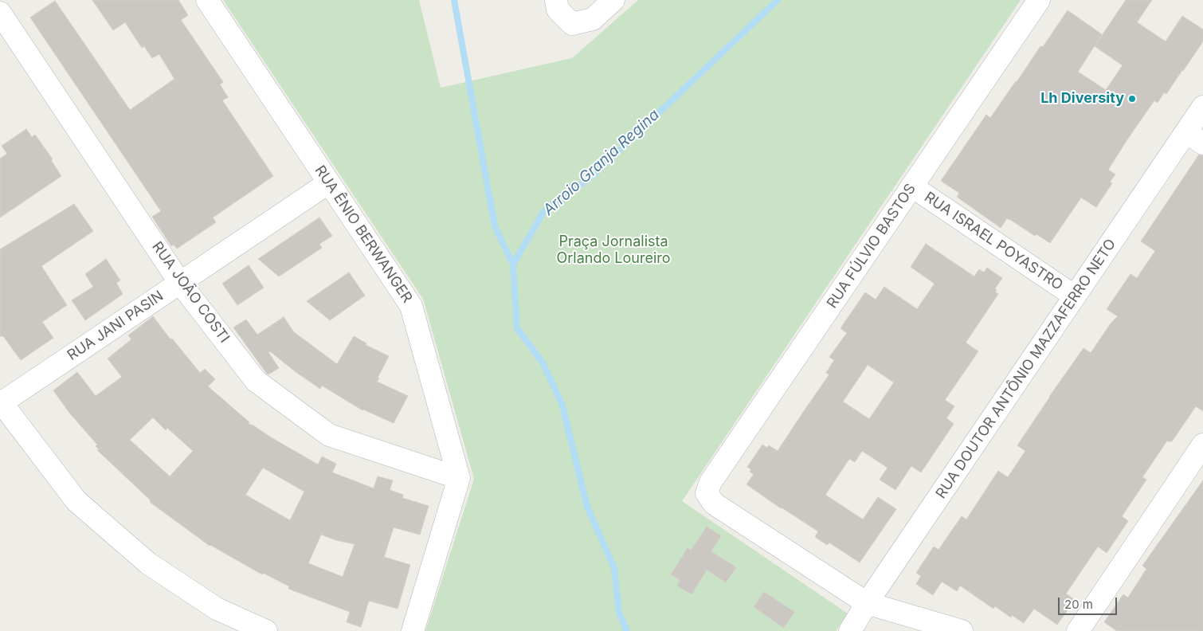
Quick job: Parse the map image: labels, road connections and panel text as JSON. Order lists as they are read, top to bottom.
{
  "streets": {
    "street": [
      "RUA ÊNIO BERWANGER",
      "RUA ISRAEL POYASTRO",
      "RUA FÚLVIO BASTOS",
      "RUA JOÃO COSTI",
      "RUA JANI PASIN",
      "RUA DOUTOR ANTÔNIO MAZZAFERRO NETO"
    ]
  },
  "crossings": [
    ["RUA ÊNIO BERWANGER", "RUA JOÃO COSTI"],
    ["RUA ÊNIO BERWANGER", "RUA JANI PASIN"],
    ["RUA ISRAEL POYASTRO", "RUA FÚLVIO BASTOS"],
    ["RUA ISRAEL POYASTRO", "RUA DOUTOR ANTÔNIO MAZZAFERRO NETO"],
    ["RUA FÚLVIO BASTOS", "RUA DOUTOR ANTÔNIO MAZZAFERRO NETO"],
    ["RUA JOÃO COSTI", "RUA JANI PASIN"]
  ],
  "water": ["Arroio Granja Regina"],
  "parks": ["Praça Jornalista Orlando Loureiro"],
  "places": ["Lh Diversity"],
  "scale_bar": "20 m"
}
